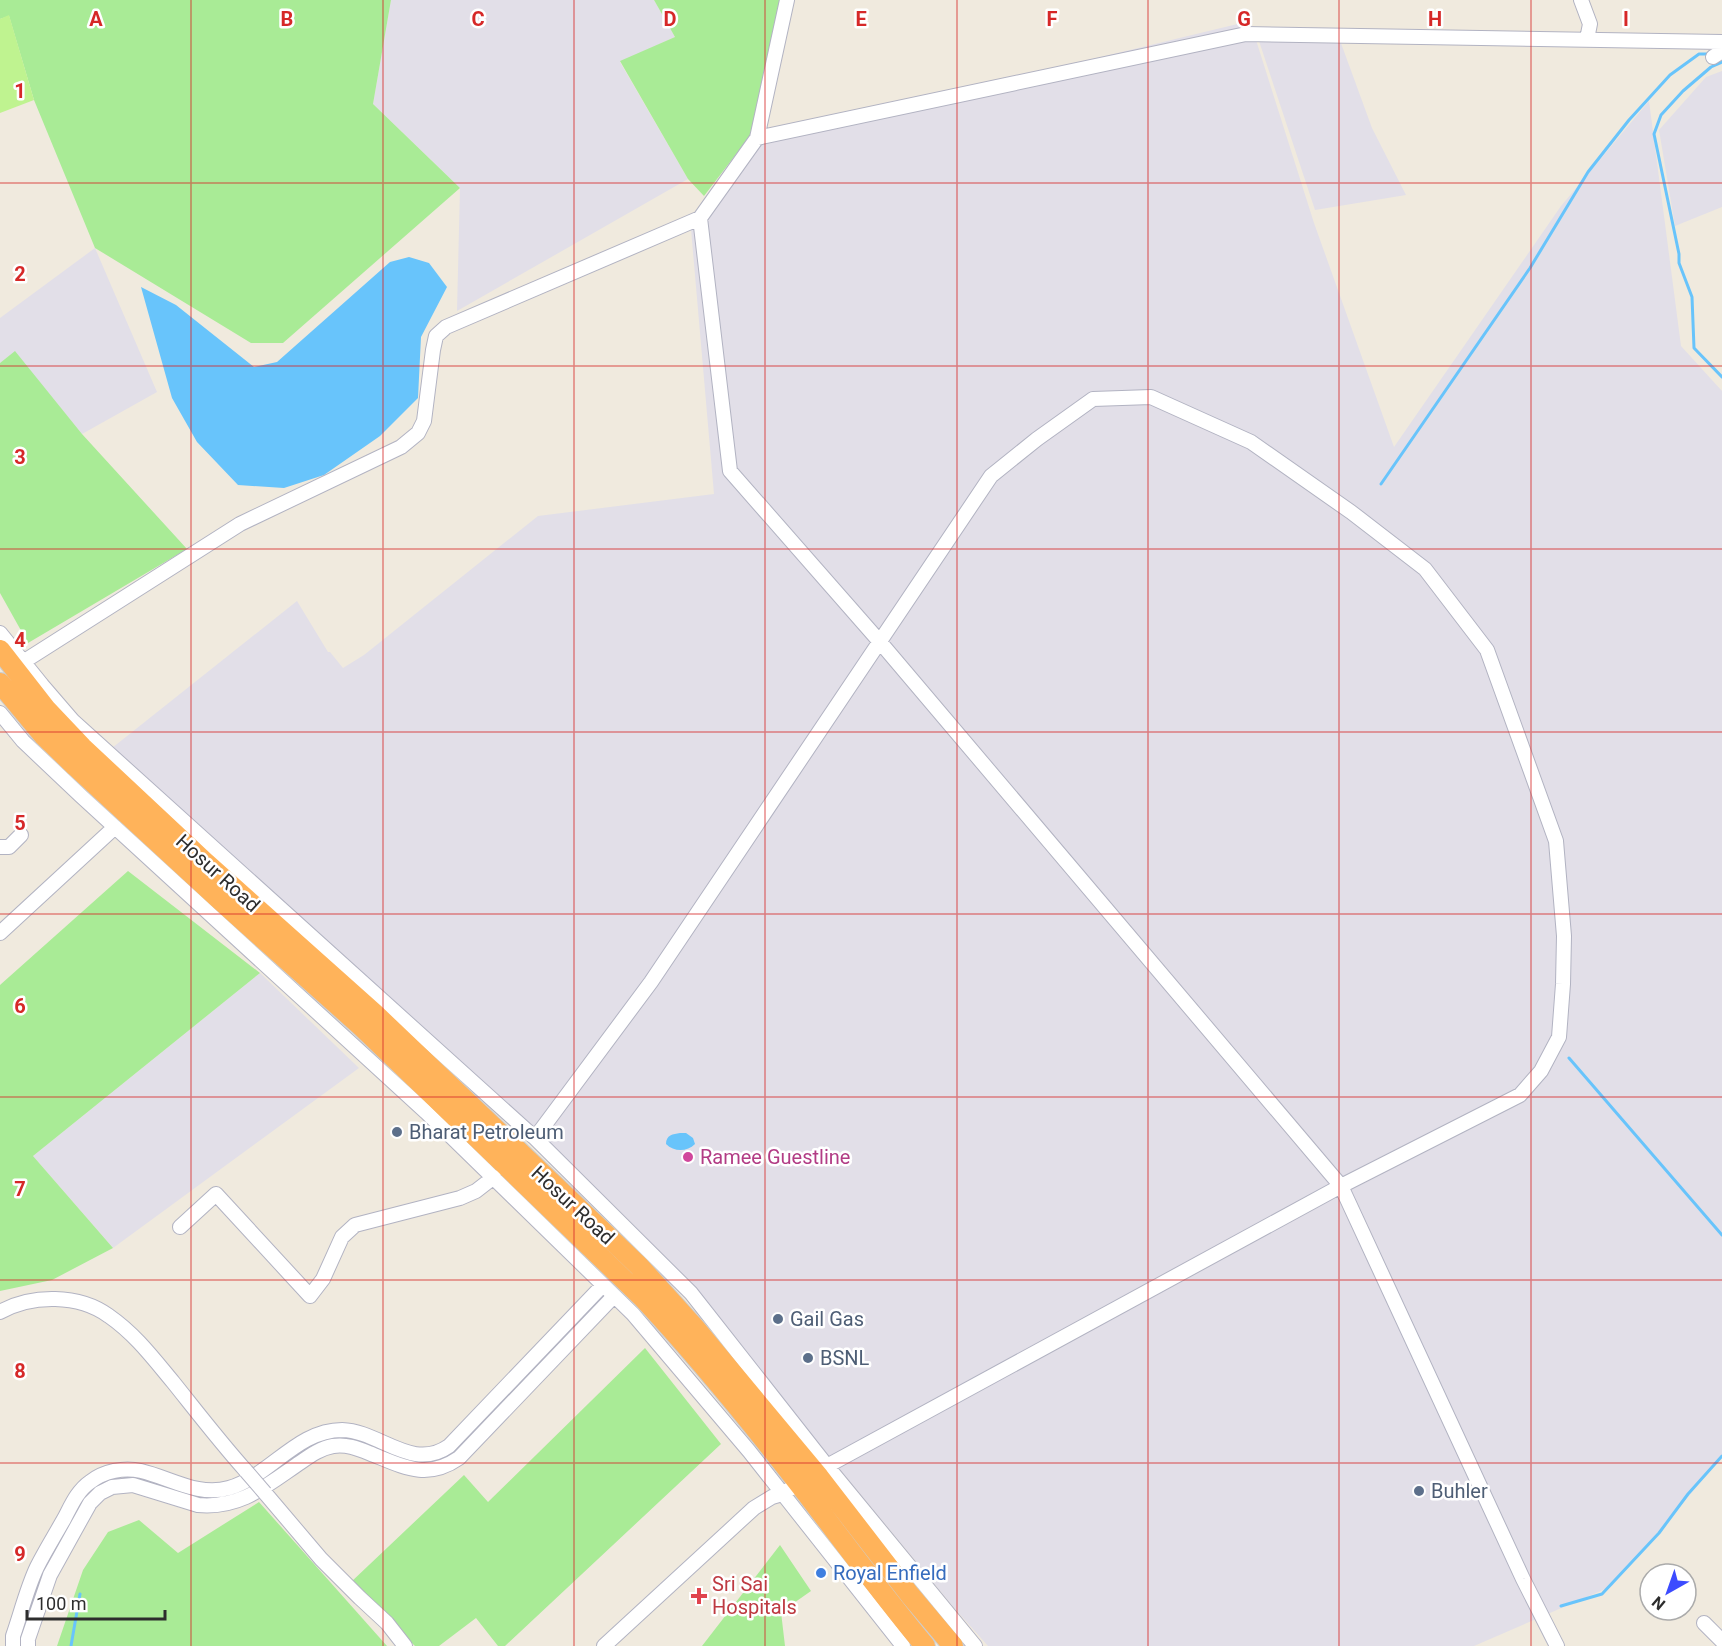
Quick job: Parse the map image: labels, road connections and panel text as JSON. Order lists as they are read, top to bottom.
{
  "streets": {
    "highway": ["Hosur Road"]
  },
  "places": {
    "other": [
      "Bharat Petroleum",
      "Ramee Guestline",
      "Gail Gas",
      "BSNL",
      "Buhler",
      "Royal Enfield"
    ],
    "health": ["Sri Sai Hospitals"]
  },
  "scale_bar": "100 m",
  "north": "bottom left",
  "grid": {
    "columns": [
      "A",
      "B",
      "C",
      "D",
      "E",
      "F",
      "G",
      "H",
      "I"
    ],
    "rows": [
      "1",
      "2",
      "3",
      "4",
      "5",
      "6",
      "7",
      "8",
      "9"
    ]
  }
}
